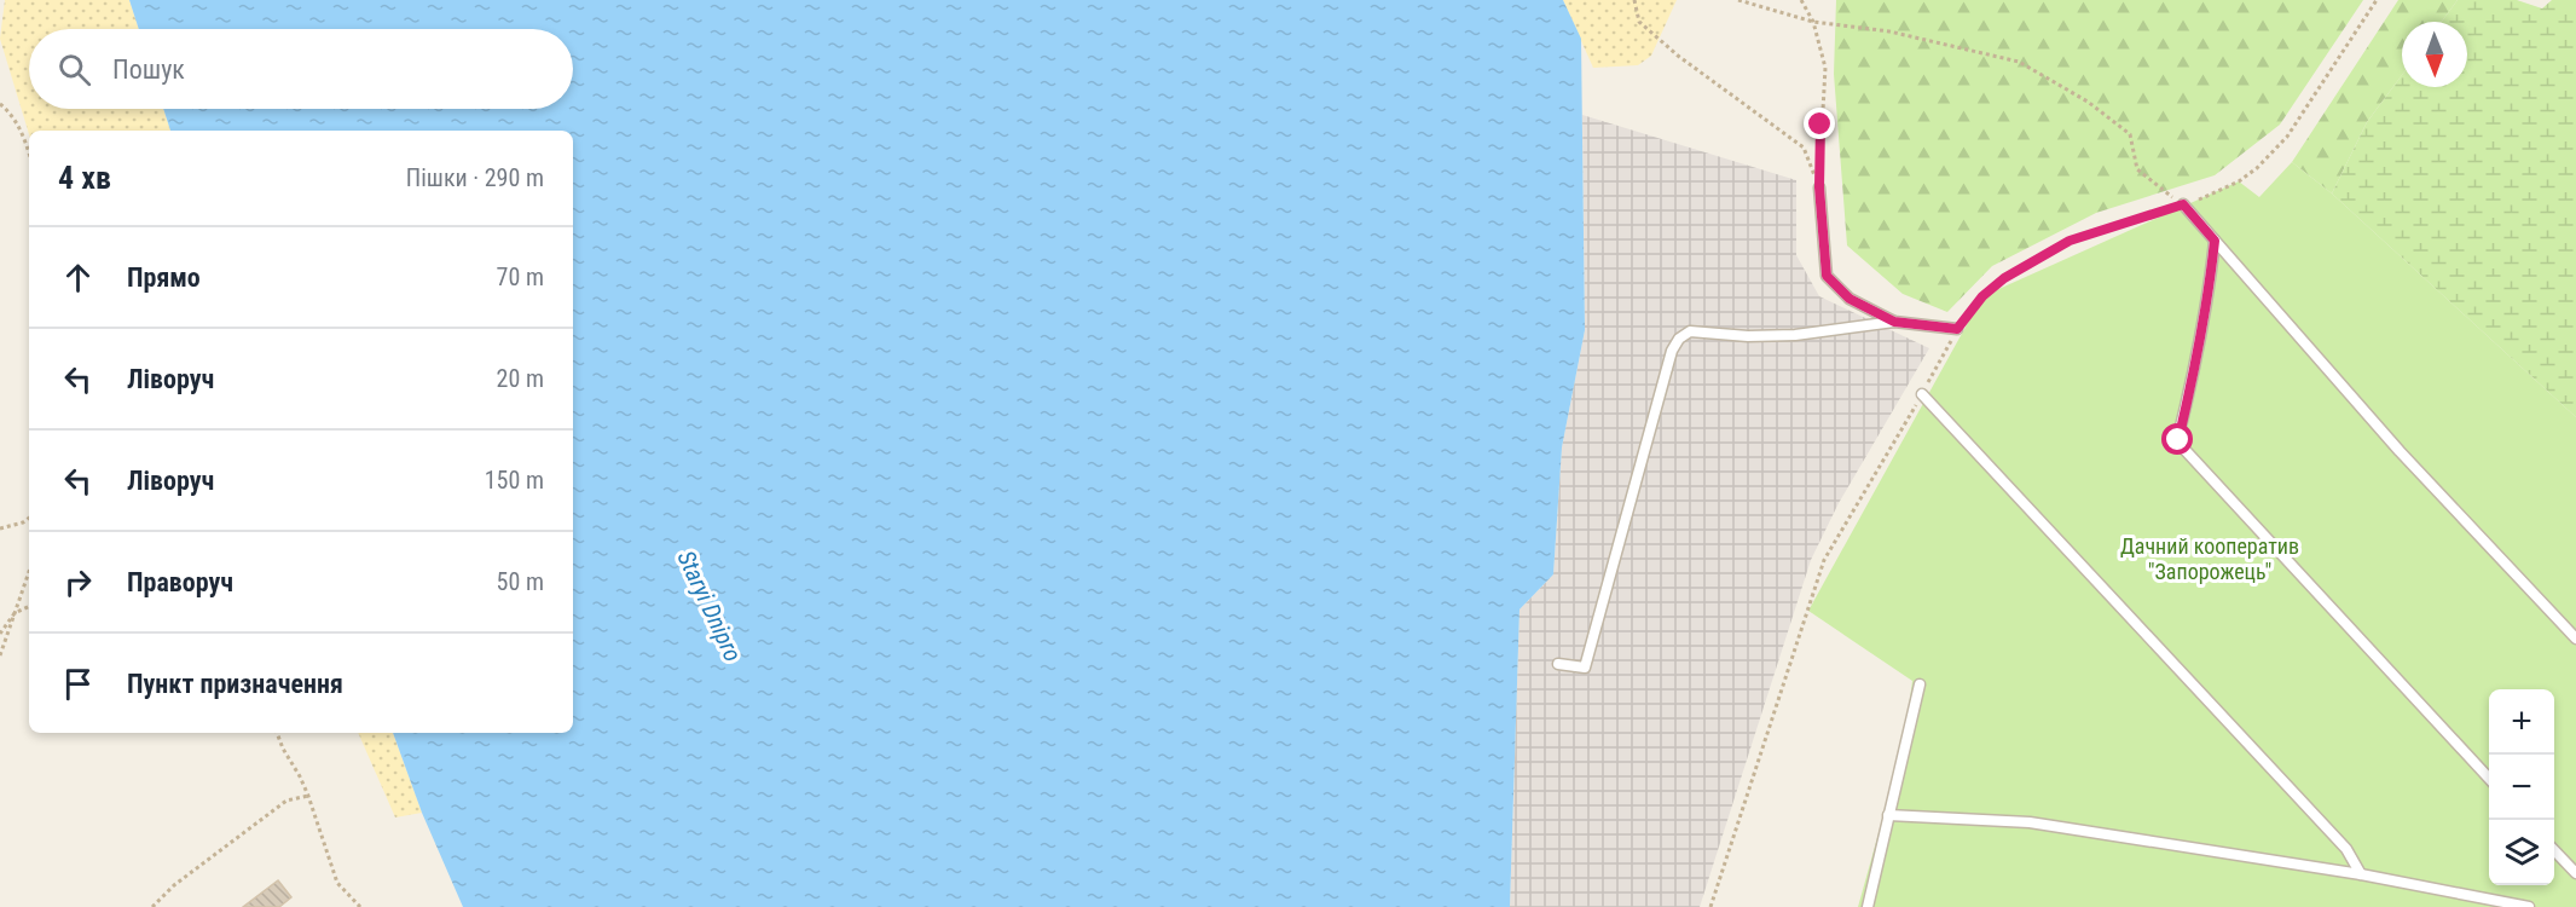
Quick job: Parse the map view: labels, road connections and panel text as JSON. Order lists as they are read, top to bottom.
{
  "water": ["Staryi Dnipro"],
  "parks": ["Дачний кооператив \"Запорожець\""],
  "north": "bottom",
  "page": {
    "search": "Пошук",
    "heading": ["4 хв", "Пішки · 290 m"],
    "list": [
      ["Прямо", "70 m"],
      ["Ліворуч", "20 m"],
      ["Ліворуч", "150 m"],
      ["Праворуч", "50 m"],
      "Пункт призначення"
    ],
    "map_buttons": ["+", "−"]
  }
}
